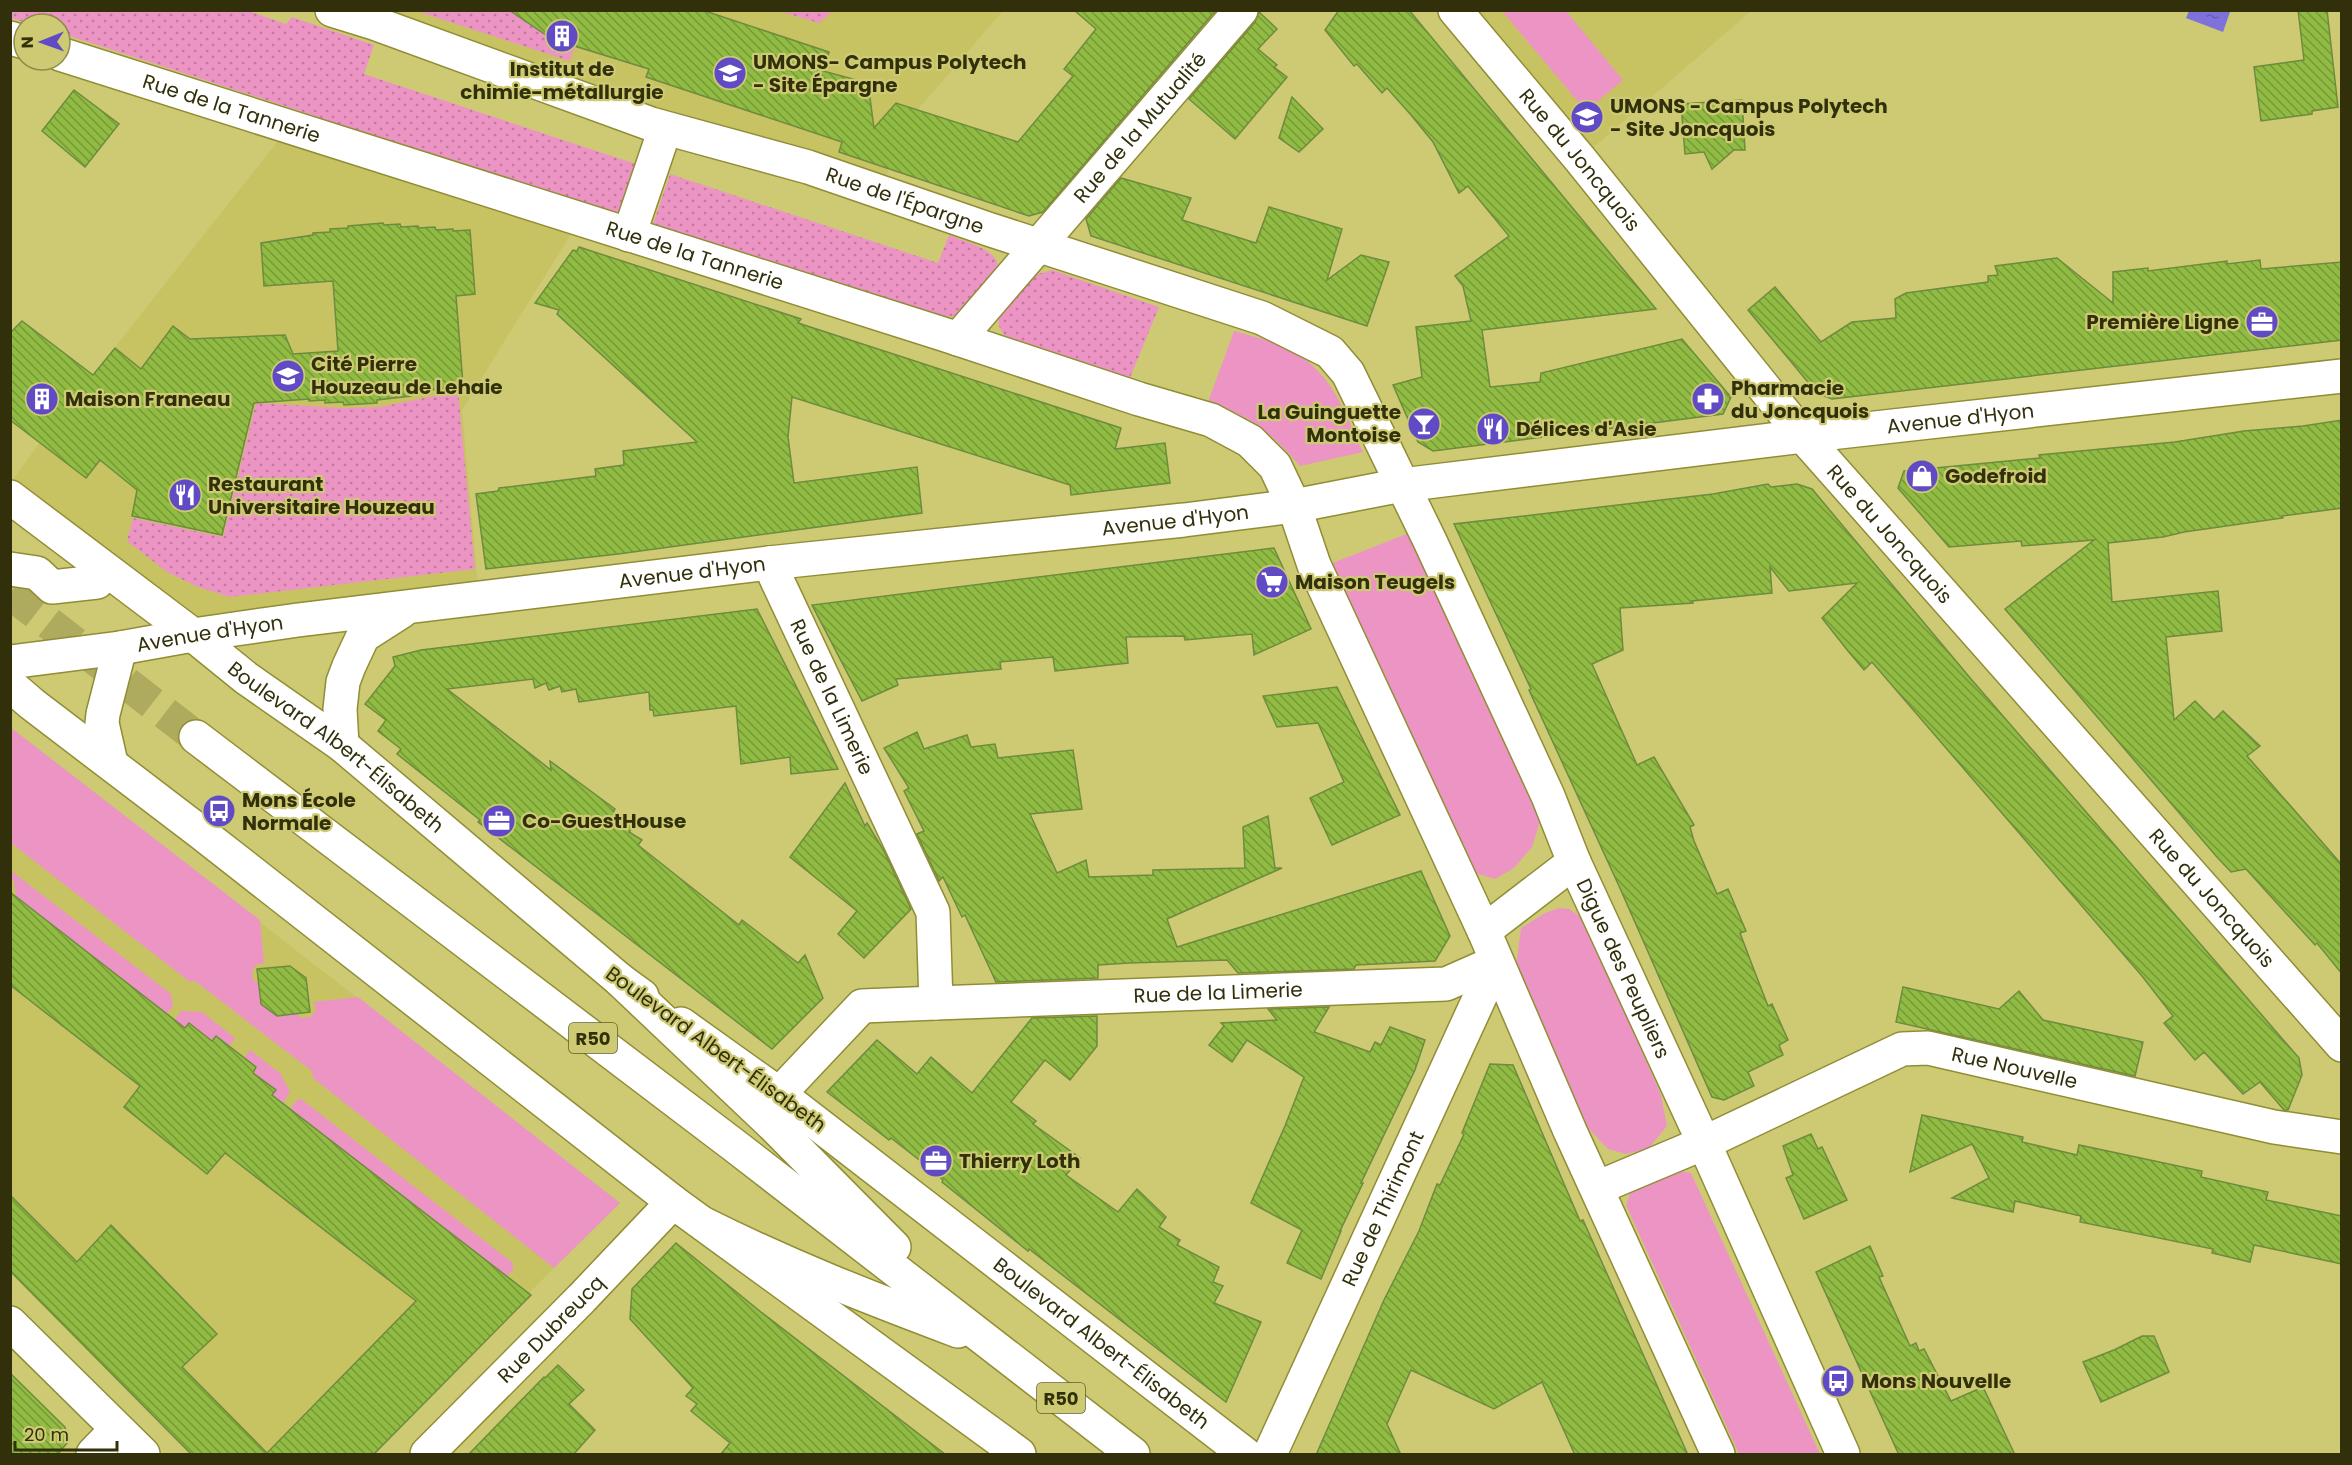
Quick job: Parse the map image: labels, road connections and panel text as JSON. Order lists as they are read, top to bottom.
{
  "streets": {
    "main road": [
      "Rue de la Tannerie",
      "Rue de la Mutualité",
      "Rue du Joncquois",
      "Rue de l'Épargne",
      "Avenue d'Hyon",
      "Rue de la Limerie",
      "Boulevard Albert-Élisabeth",
      "Digue des Peupliers",
      "R50",
      "Rue Nouvelle",
      "Rue de Thirimont",
      "Rue Dubreucq"
    ]
  },
  "crossings": [
    ["Rue de la Tannerie", "Rue de la Mutualité"],
    ["Rue de la Tannerie", "Avenue d'Hyon"],
    ["Rue de la Mutualité", "Rue de l'Épargne"],
    ["Rue du Joncquois", "Avenue d'Hyon"],
    ["Rue de l'Épargne", "Avenue d'Hyon"],
    ["Rue de l'Épargne", "Digue des Peupliers"],
    ["Avenue d'Hyon", "Rue de la Limerie"],
    ["Avenue d'Hyon", "Boulevard Albert-Élisabeth"],
    ["Avenue d'Hyon", "Digue des Peupliers"],
    ["Rue de la Limerie", "Boulevard Albert-Élisabeth"],
    ["Rue de la Limerie", "Rue de Thirimont"],
    ["Digue des Peupliers", "Rue Nouvelle"]
  ],
  "places": {
    "building": ["Institut de chimie-métallurgie", "Maison Franeau"],
    "school or university": ["UMONS- Campus Polytech - Site Épargne", "UMONS - Campus Polytech - Site Joncquois", "Cité Pierre Houzeau de Lehaie"],
    "office": ["Première Ligne", "Co-GuestHouse", "Thierry Loth"],
    "pharmacy": ["Pharmacie du Joncquois"],
    "bar": ["La Guinguette Montoise"],
    "restaurant": ["Délices d'Asie", "Restaurant Universitaire Houzeau"],
    "shop": ["Godefroid"],
    "supermarket": ["Maison Teugels"],
    "bus stop": ["Mons École Normale", "Mons Nouvelle"]
  },
  "scale_bar": "20 m",
  "north": "left"
}
